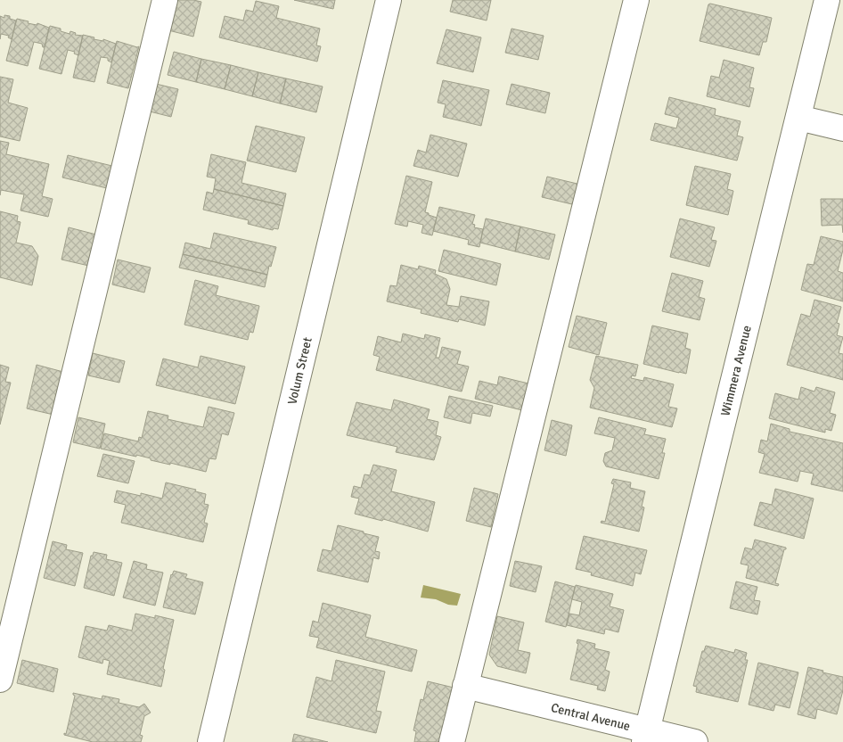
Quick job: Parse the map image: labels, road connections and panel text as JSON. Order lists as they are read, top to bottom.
{
  "streets": {
    "street": ["Volum Street", "Wimmera Avenue", "Central Avenue"]
  },
  "crossings": [
    ["Wimmera Avenue", "Central Avenue"]
  ]
}
